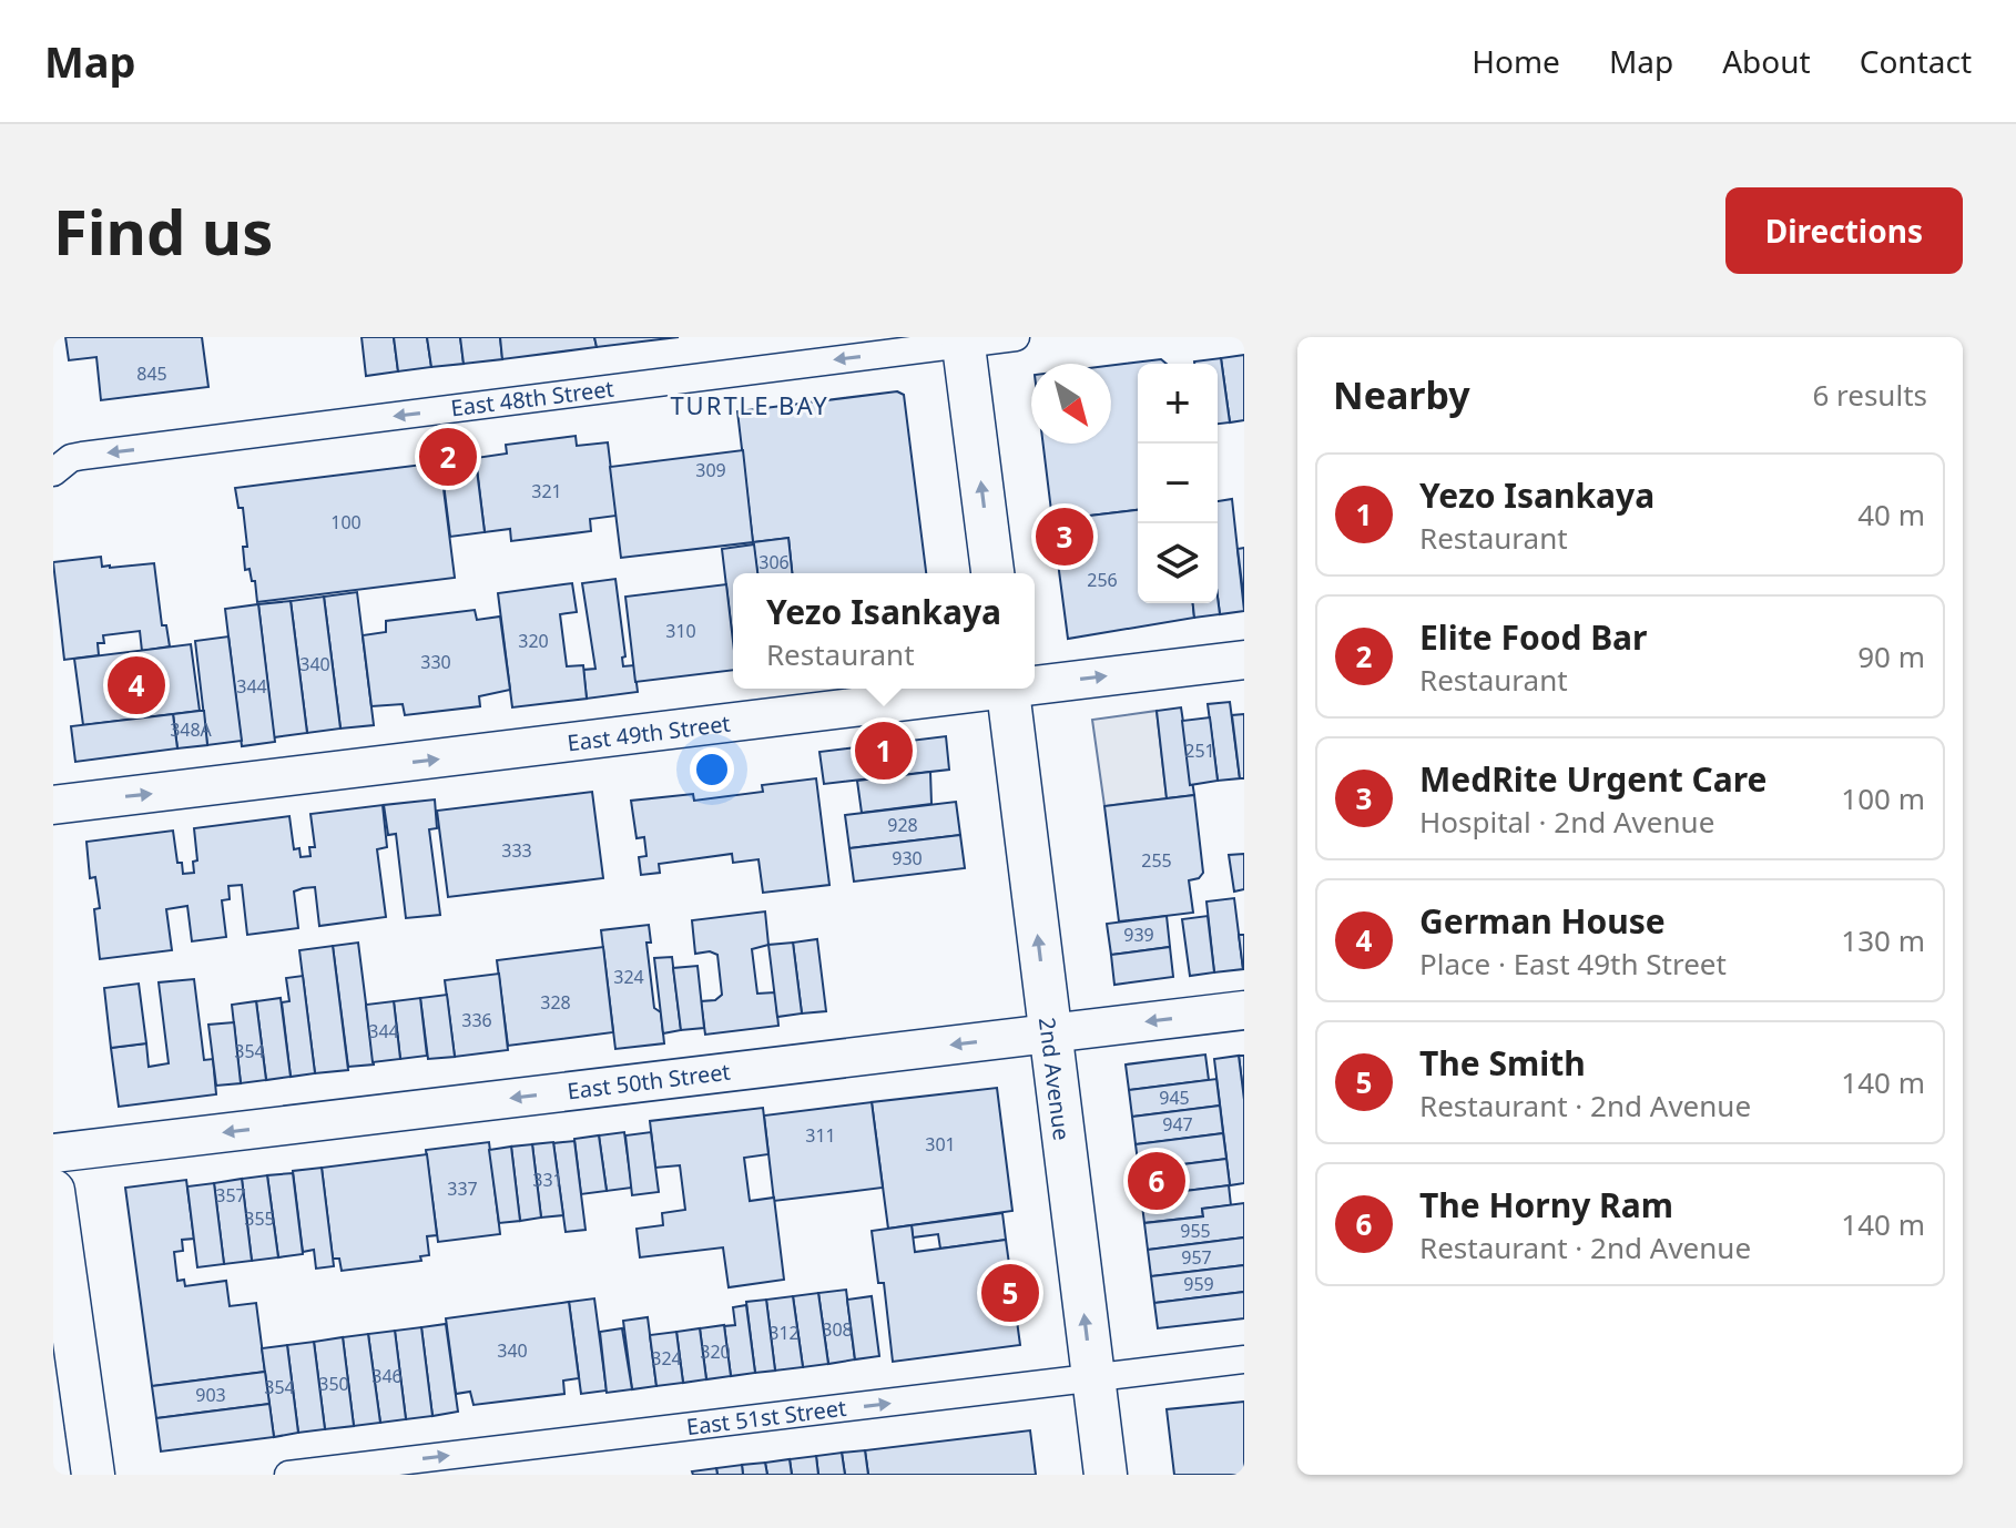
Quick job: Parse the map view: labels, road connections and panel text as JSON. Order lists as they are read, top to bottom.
{
  "streets": {
    "main road": ["East 49th Street", "2nd Avenue", "East 50th Street"],
    "street": ["East 48th Street", "East 51st Street"]
  },
  "crossings": [
    ["2nd Avenue", "East 50th Street"],
    ["2nd Avenue", "East 51st Street"]
  ],
  "one_way": [
    "East 48th Street",
    "East 49th Street",
    "2nd Avenue",
    "East 50th Street",
    "East 51st Street"
  ],
  "districts": ["TURTLE BAY"],
  "house_numbers": [
    "845",
    "309",
    "321",
    "100",
    "306",
    "256",
    "310",
    "320",
    "330",
    "340",
    "344",
    "348A",
    "251",
    "928",
    "333",
    "930",
    "255",
    "939",
    "324",
    "328",
    "336",
    "344",
    "354",
    "945",
    "947",
    "311",
    "301",
    "331",
    "337",
    "357",
    "355",
    "955",
    "957",
    "959",
    "308",
    "312",
    "340",
    "320",
    "324",
    "346",
    "350",
    "354",
    "903"
  ],
  "north": "bottom right",
  "page": {
    "header": "Map",
    "nav": [
      "Home",
      "Map",
      "About",
      "Contact"
    ],
    "buttons": "Directions",
    "title": "Find us",
    "heading": ["Nearby", "6 results"],
    "map_buttons": ["+", "−"],
    "pins": [
      "2",
      "3",
      "4",
      "1",
      "6",
      "5"
    ],
    "list": [
      {
        "mark": "1",
        "name": "Yezo Isankaya",
        "note": "Restaurant",
        "value": "40 m"
      },
      {
        "mark": "2",
        "name": "Elite Food Bar",
        "note": "Restaurant",
        "value": "90 m"
      },
      {
        "mark": "3",
        "name": "MedRite Urgent Care",
        "note": "Hospital · 2nd Avenue",
        "value": "100 m"
      },
      {
        "mark": "4",
        "name": "German House",
        "note": "Place · East 49th Street",
        "value": "130 m"
      },
      {
        "mark": "5",
        "name": "The Smith",
        "note": "Restaurant · 2nd Avenue",
        "value": "140 m"
      },
      {
        "mark": "6",
        "name": "The Horny Ram",
        "note": "Restaurant · 2nd Avenue",
        "value": "140 m"
      }
    ],
    "popup": ["Yezo Isankaya", "Restaurant"]
  }
}
